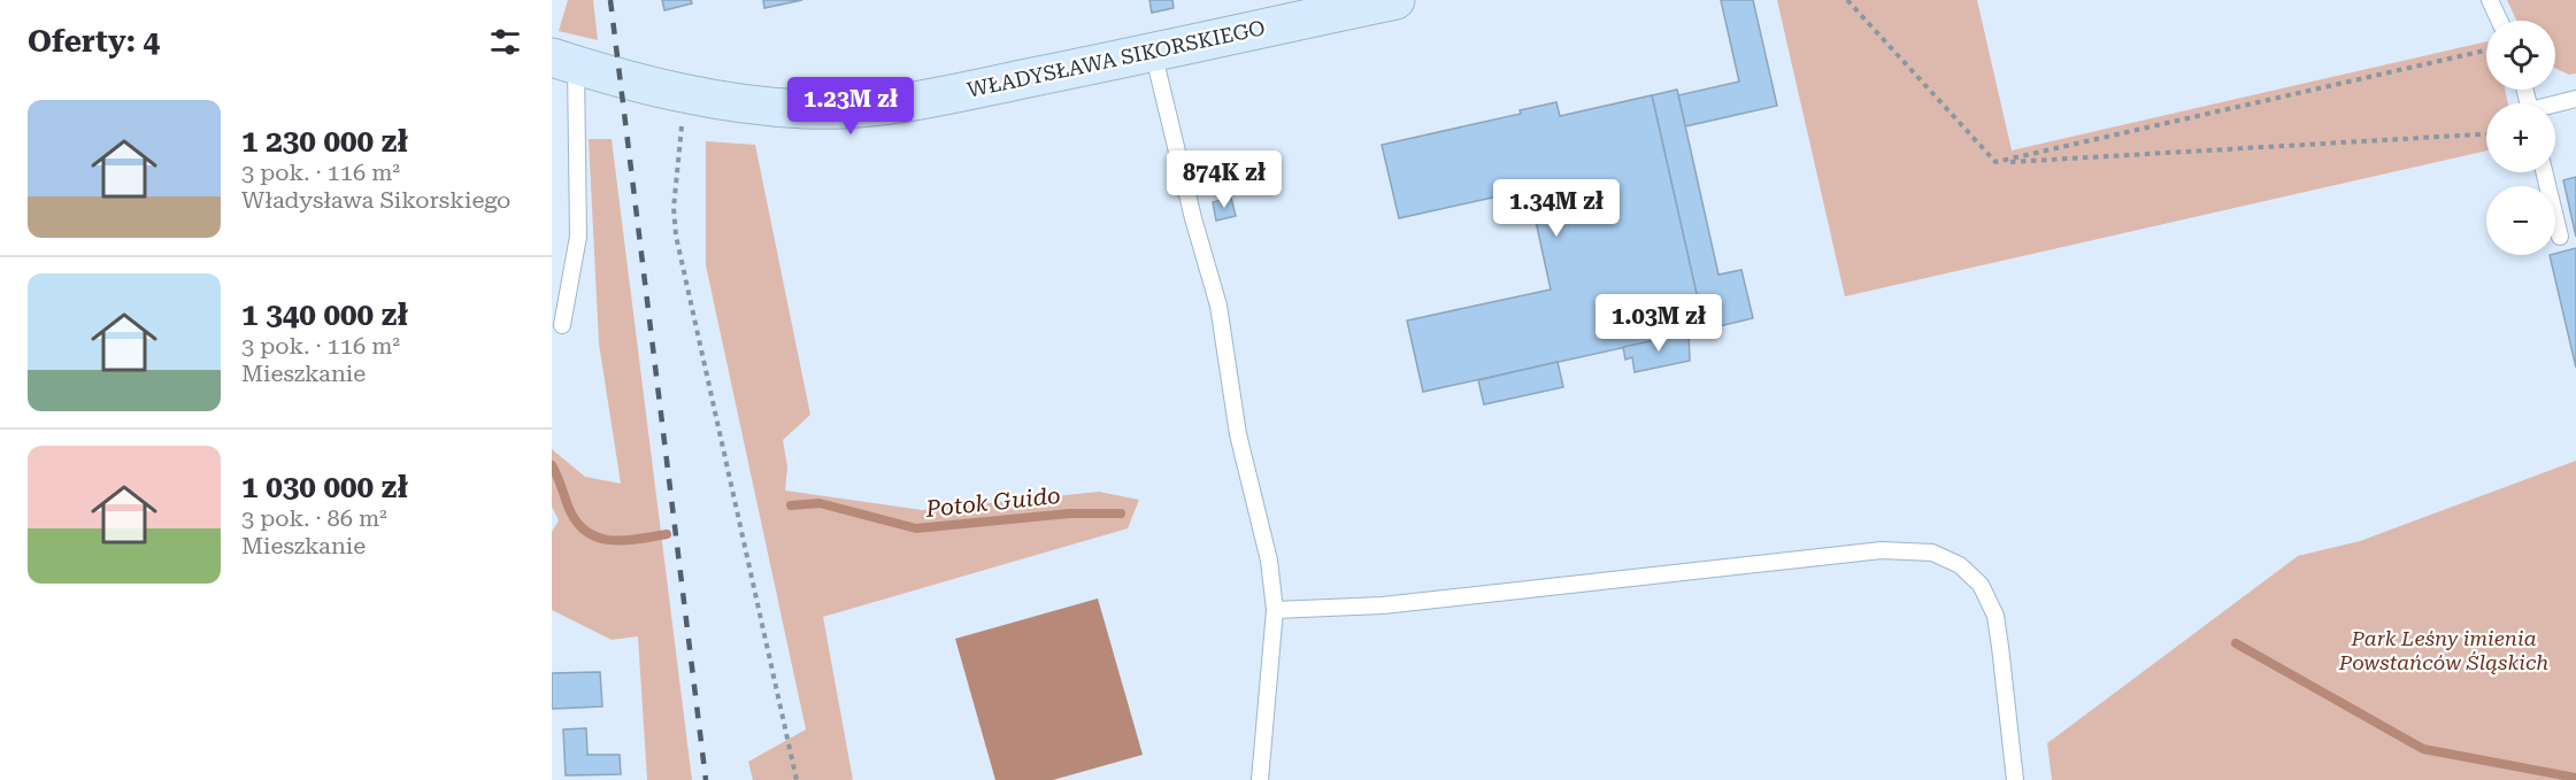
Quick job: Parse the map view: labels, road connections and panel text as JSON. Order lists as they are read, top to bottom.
{
  "streets": {
    "street": ["WŁADYSŁAWA SIKORSKIEGO"]
  },
  "water": ["Potok Guido"],
  "parks": ["Park Leśny imienia Powstańców Śląskich"],
  "page": {
    "heading": "Oferty: 4",
    "map_buttons": ["+", "−"],
    "price": [
      "1.23M zł",
      "874K zł",
      "1.34M zł",
      "1.03M zł"
    ],
    "list": [
      {
        "name": "1 230 000 zł",
        "note": "3 pok. · 116 m² · Władysława Sikorskiego"
      },
      {
        "name": "1 340 000 zł",
        "note": "3 pok. · 116 m² · Mieszkanie"
      },
      {
        "name": "1 030 000 zł",
        "note": "3 pok. · 86 m² · Mieszkanie"
      }
    ]
  }
}
